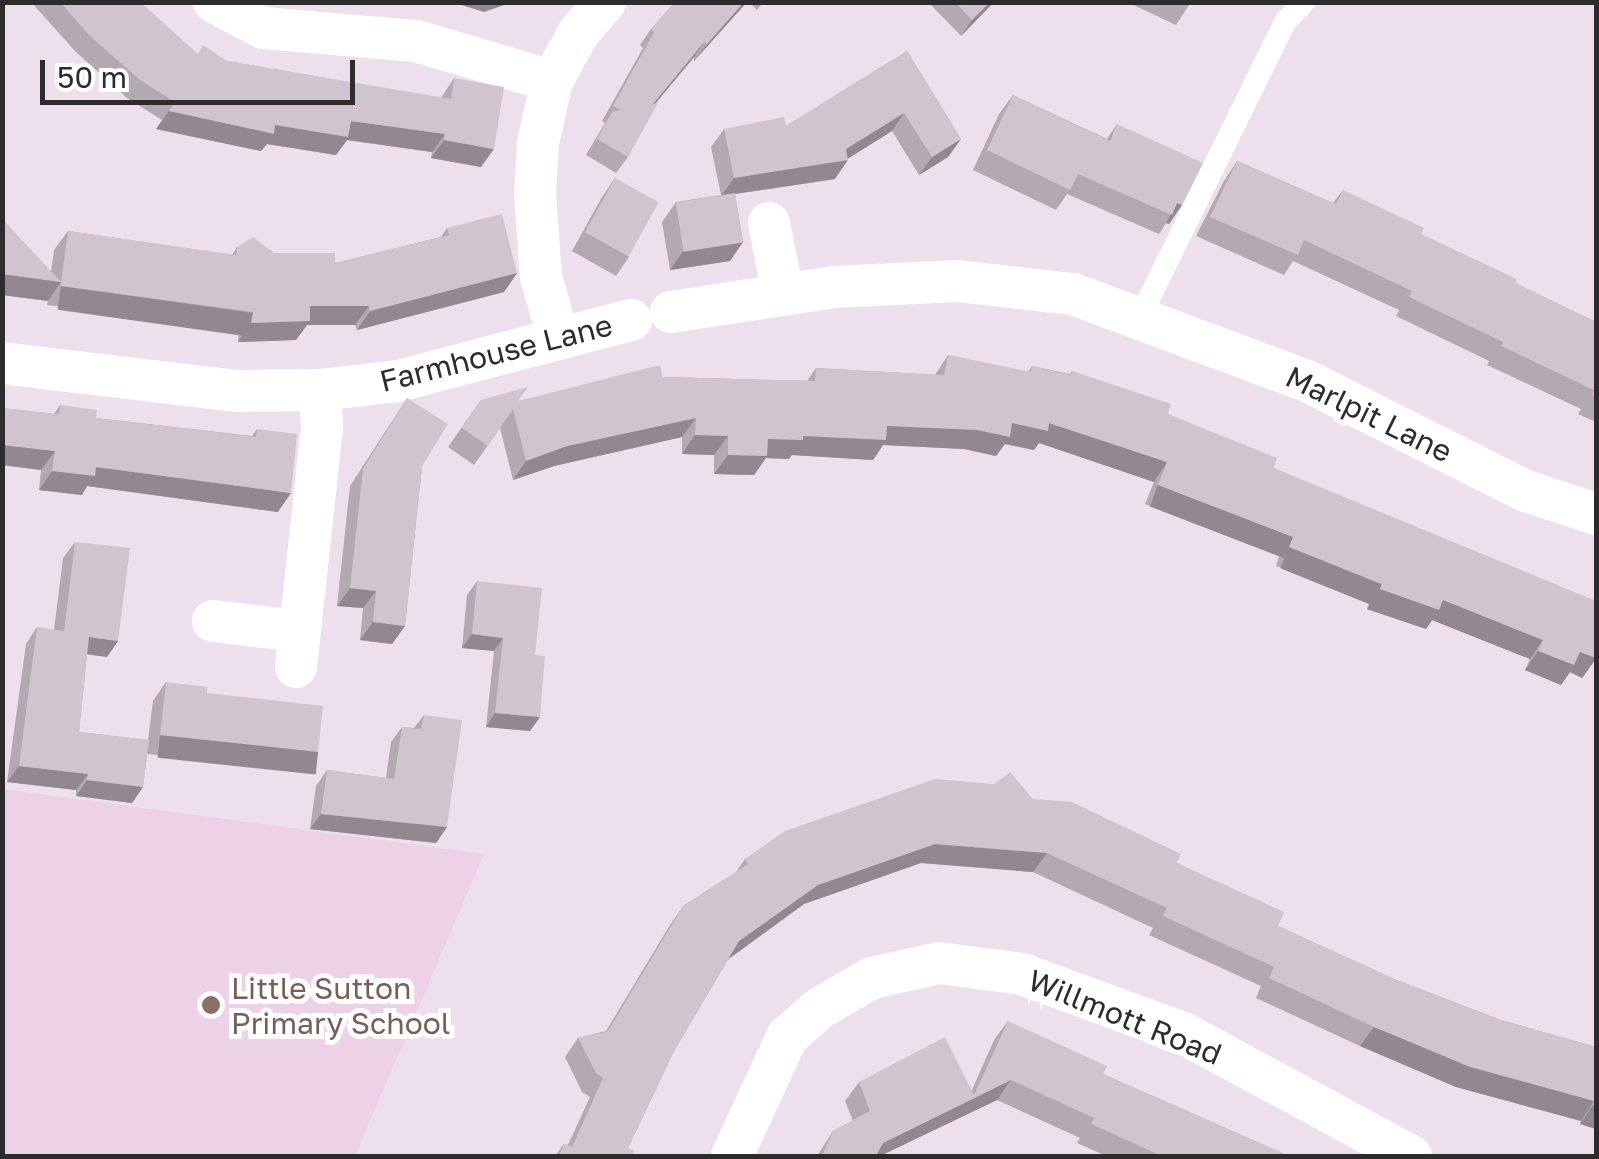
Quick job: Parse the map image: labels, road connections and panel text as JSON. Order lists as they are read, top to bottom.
{
  "streets": {
    "street": ["Farmhouse Lane", "Marlpit Lane", "Willmott Road"]
  },
  "crossings": [
    ["Farmhouse Lane", "Marlpit Lane"]
  ],
  "places": ["Little Sutton Primary School"],
  "scale_bar": "50 m"
}
